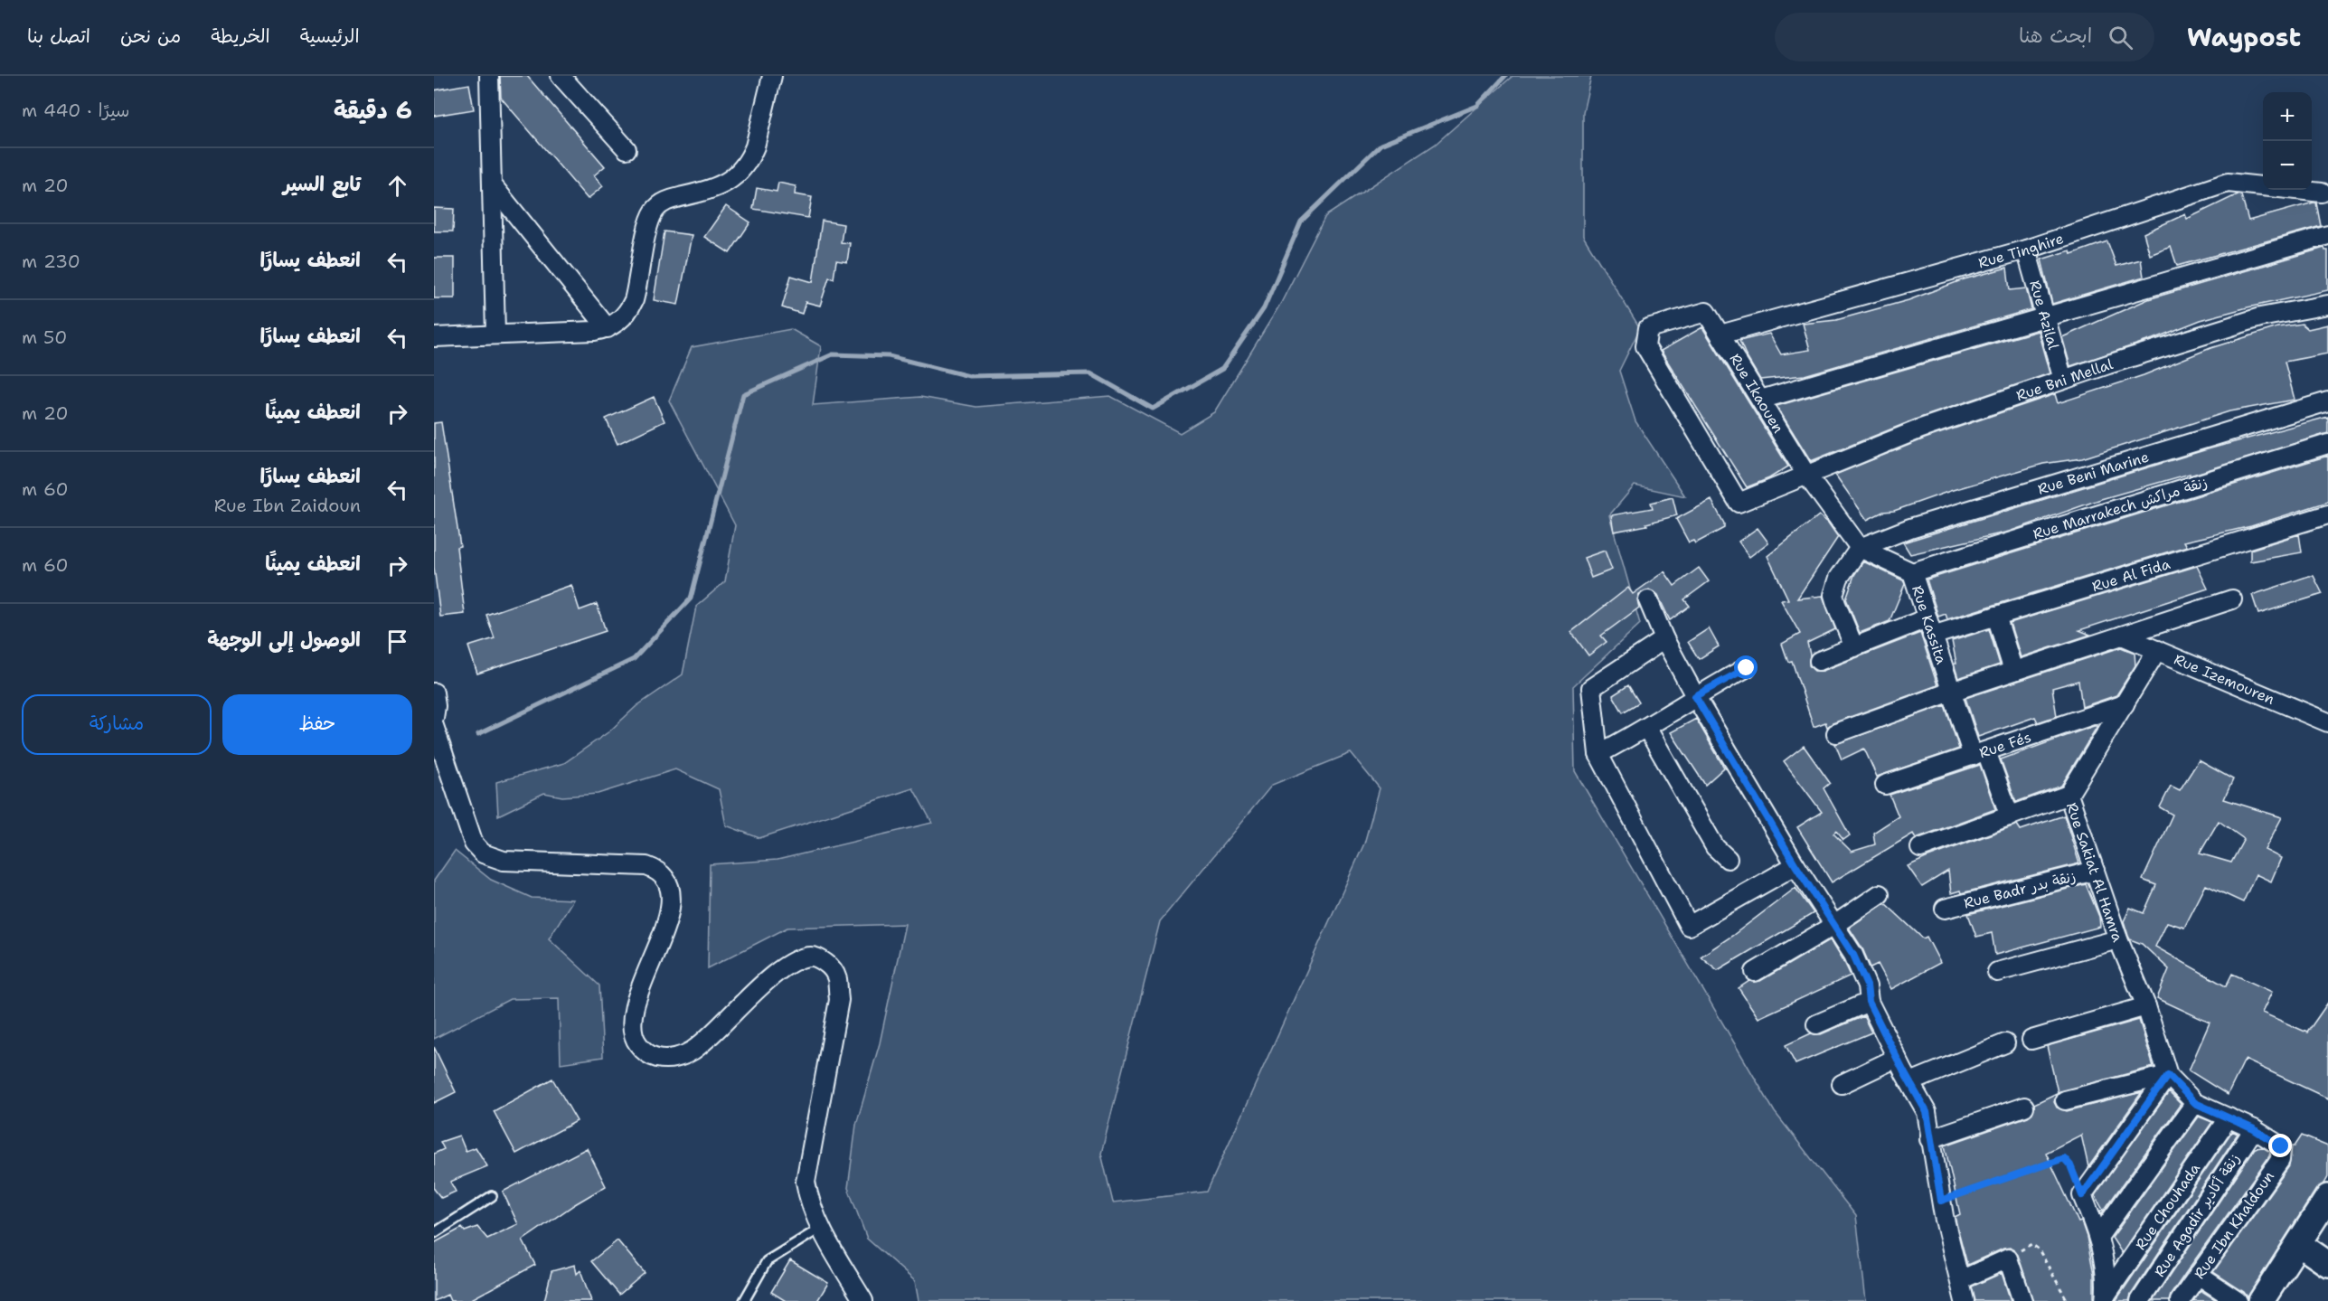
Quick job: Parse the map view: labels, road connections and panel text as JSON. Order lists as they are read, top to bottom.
{
  "streets": {
    "street": [
      "Rue Tinghire",
      "Rue Azilal",
      "Rue Bni Mellal",
      "Rue Ikaouen",
      "Rue Beni Marine",
      "Rue Marrakech زنقة مراكش",
      "Rue Al Fida",
      "Rue Kassita",
      "Rue Izemouren",
      "Rue Fés",
      "Rue Sakiat Al Hamra",
      "Rue Badr زنقة بدر",
      "Rue Chouhada",
      "Rue Agadir زنقة أكادير",
      "Rue Ibn Khaldoun"
    ]
  },
  "crossings": [
    ["Rue Tinghire", "Rue Azilal"],
    ["Rue Tinghire", "Rue Ikaouen"],
    ["Rue Azilal", "Rue Bni Mellal"],
    ["Rue Bni Mellal", "Rue Ikaouen"],
    ["Rue Bni Mellal", "Rue Kassita"],
    ["Rue Ikaouen", "Rue Kassita"],
    ["Rue Beni Marine", "Rue Kassita"],
    ["Rue Marrakech زنقة مراكش", "Rue Kassita"],
    ["Rue Al Fida", "Rue Kassita"],
    ["Rue Kassita", "Rue Fés"],
    ["Rue Izemouren", "Rue Sakiat Al Hamra"],
    ["Rue Fés", "Rue Sakiat Al Hamra"],
    ["Rue Sakiat Al Hamra", "Rue Badr زنقة بدر"],
    ["Rue Agadir زنقة أكادير", "Rue Ibn Khaldoun"]
  ],
  "page": {
    "header": "Waypost",
    "search": "ابحث هنا",
    "nav": [
      "الرئيسية",
      "الخريطة",
      "من نحن",
      "اتصل بنا"
    ],
    "heading": ["6 دقيقة", "سيرًا · 440 m"],
    "map_buttons": ["+", "−"],
    "list": [
      ["تابع السير", "20 m"],
      ["انعطف يسارًا", "230 m"],
      ["انعطف يسارًا", "50 m"],
      ["انعطف يمينًا", "20 m"],
      ["انعطف يسارًا", "Rue Ibn Zaidoun", "60 m"],
      ["انعطف يمينًا", "60 m"],
      "الوصول إلى الوجهة"
    ],
    "buttons": ["حفظ", "مشاركة"]
  }
}
